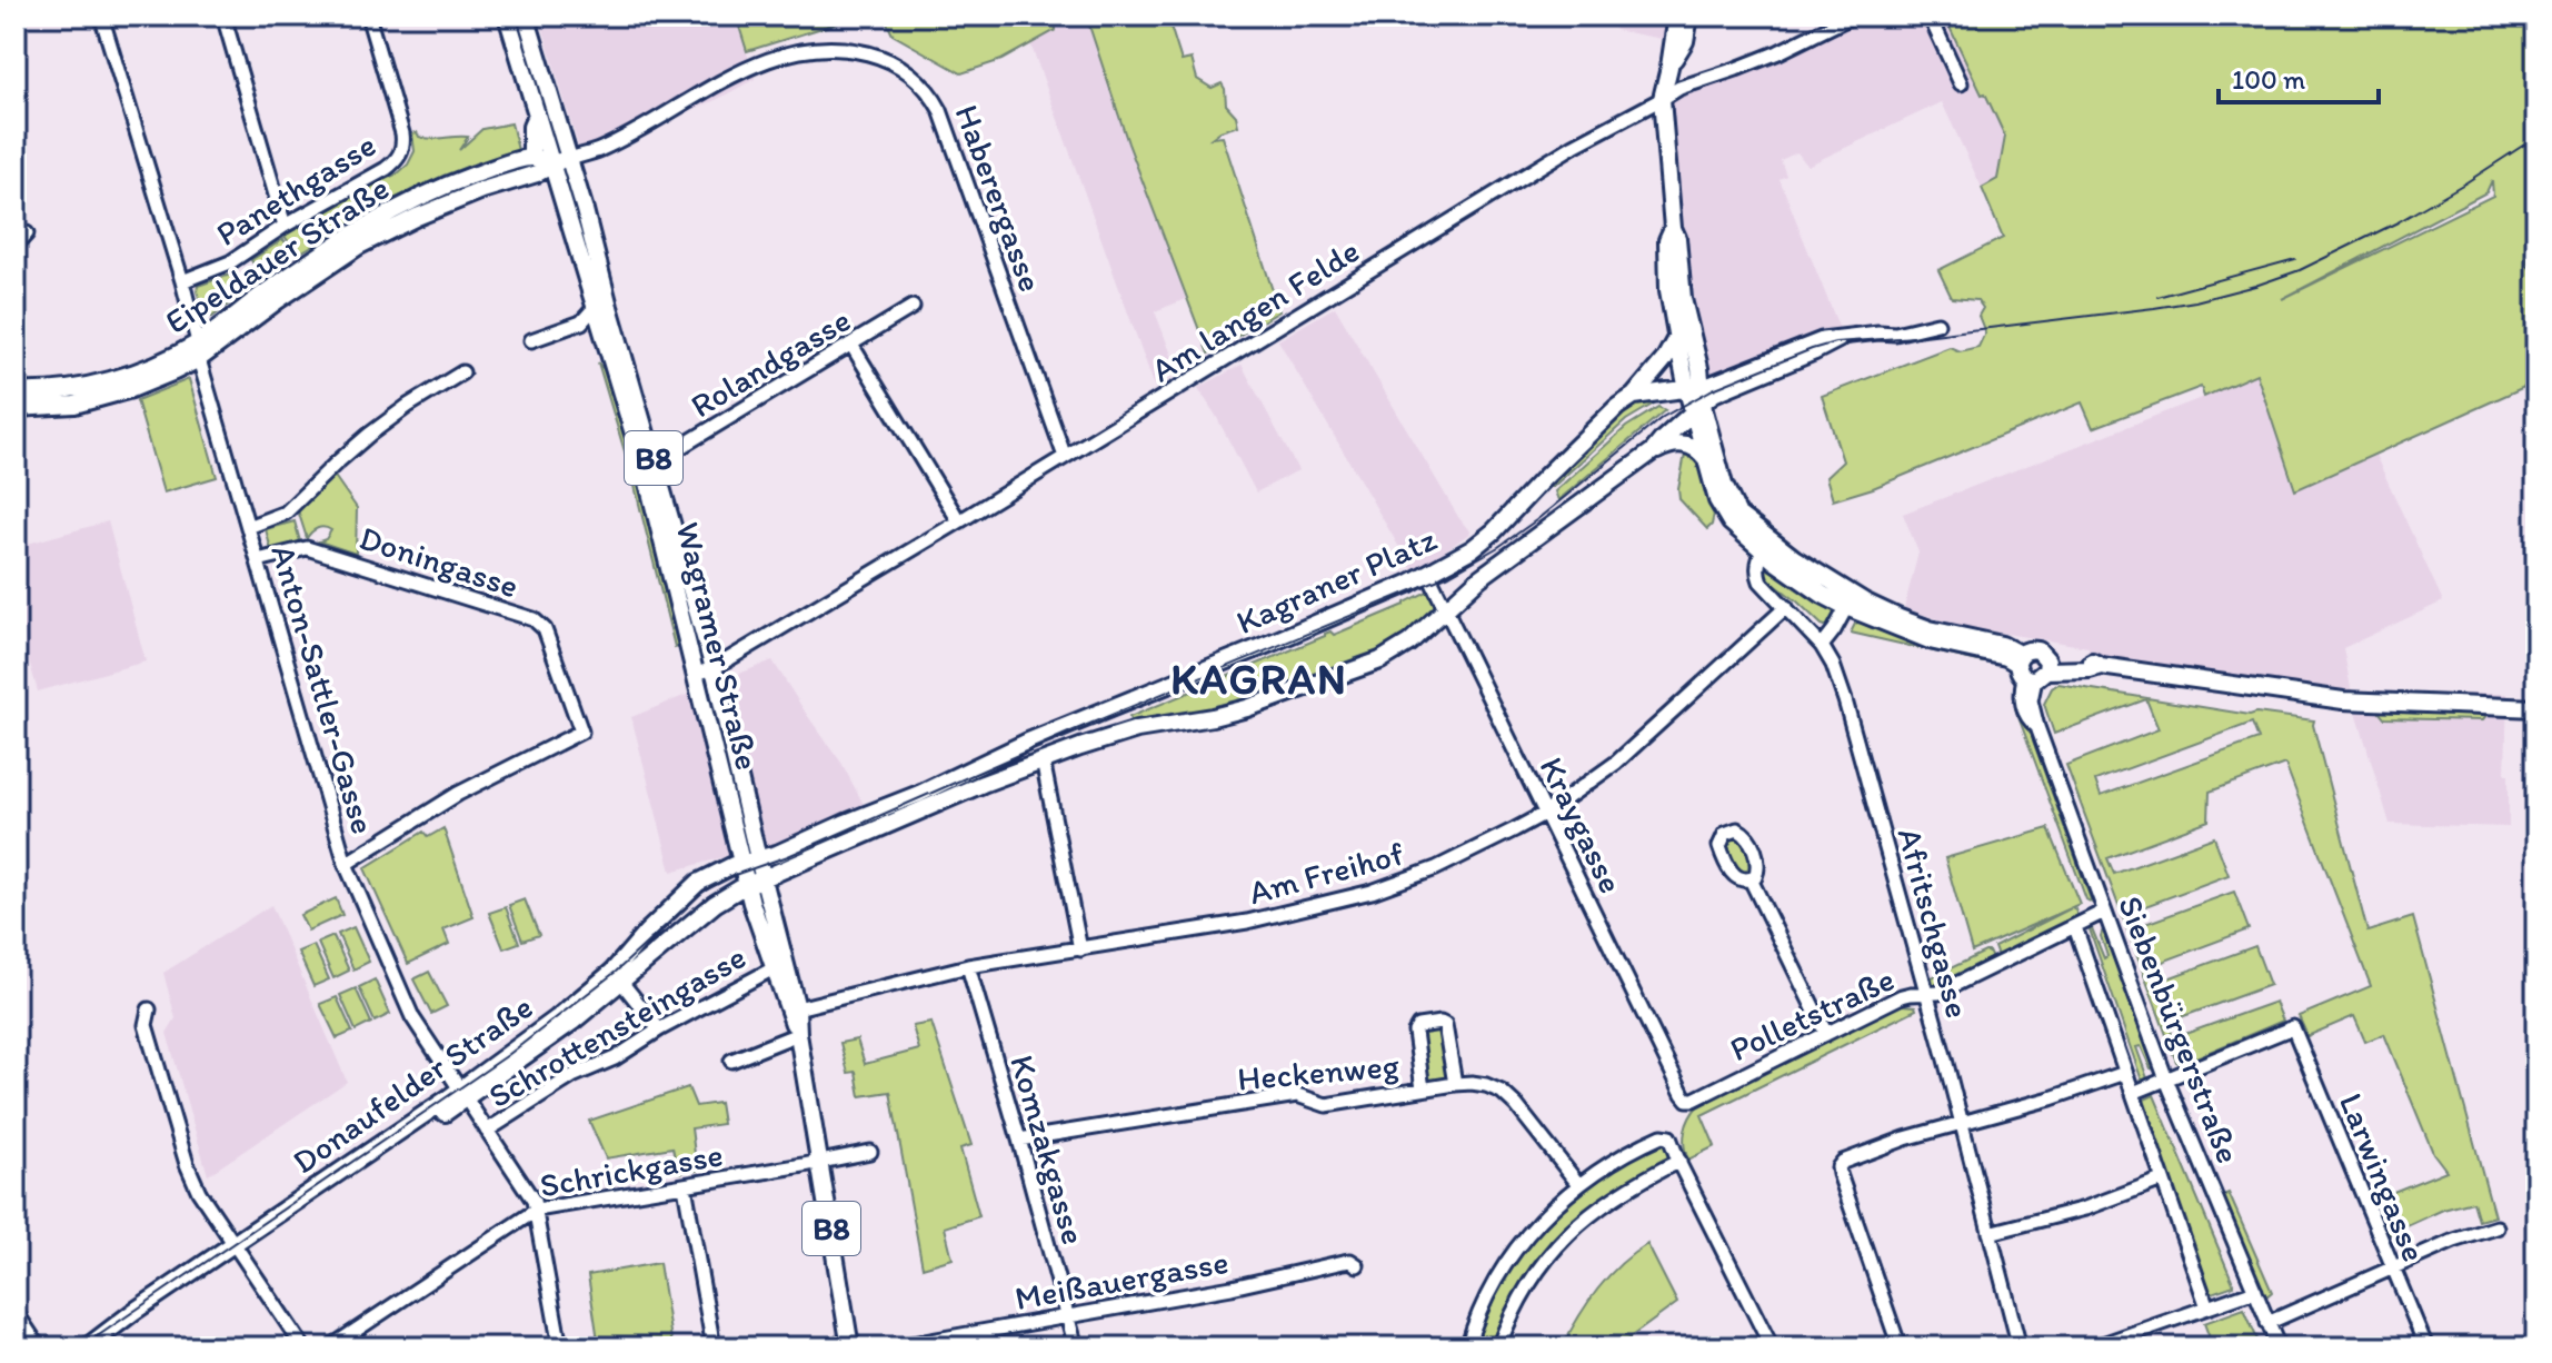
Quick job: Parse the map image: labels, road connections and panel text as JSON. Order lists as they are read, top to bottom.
{
  "streets": {
    "main road": [
      "Eipeldauer Straße",
      "B8",
      "Kagraner Platz",
      "Wagramer Straße",
      "Donaufelder Straße"
    ],
    "street": [
      "Panethgasse",
      "Haberergasse",
      "Am langen Felde",
      "Rolandgasse",
      "Doningasse",
      "Anton-Sattler-Gasse",
      "Kraygasse",
      "Am Freihof",
      "Afritschgasse",
      "Polletstraße",
      "Schrottensteingasse",
      "Siebenbürgerstraße",
      "Heckenweg",
      "Komzakgasse",
      "Schrickgasse",
      "Larwingasse",
      "Meißauergasse"
    ]
  },
  "crossings": [
    ["Panethgasse", "Anton-Sattler-Gasse"],
    ["Haberergasse", "Eipeldauer Straße"],
    ["Haberergasse", "Am langen Felde"],
    ["Haberergasse", "Wagramer Straße"],
    ["Eipeldauer Straße", "Wagramer Straße"],
    ["Eipeldauer Straße", "Anton-Sattler-Gasse"],
    ["Am langen Felde", "Wagramer Straße"],
    ["Rolandgasse", "Wagramer Straße"],
    ["Doningasse", "Anton-Sattler-Gasse"],
    ["Kagraner Platz", "Wagramer Straße"],
    ["Kagraner Platz", "Kraygasse"],
    ["Kagraner Platz", "Donaufelder Straße"],
    ["Wagramer Straße", "Am Freihof"],
    ["Wagramer Straße", "Schrottensteingasse"],
    ["Wagramer Straße", "Donaufelder Straße"],
    ["Wagramer Straße", "Schrickgasse"],
    ["Anton-Sattler-Gasse", "Schrottensteingasse"],
    ["Anton-Sattler-Gasse", "Donaufelder Straße"],
    ["Anton-Sattler-Gasse", "Schrickgasse"],
    ["Kraygasse", "Am Freihof"],
    ["Kraygasse", "Polletstraße"],
    ["Am Freihof", "Afritschgasse"],
    ["Am Freihof", "Komzakgasse"],
    ["Afritschgasse", "Polletstraße"],
    ["Polletstraße", "Siebenbürgerstraße"],
    ["Siebenbürgerstraße", "Larwingasse"],
    ["Heckenweg", "Komzakgasse"],
    ["Komzakgasse", "Meißauergasse"]
  ],
  "districts": ["KAGRAN"],
  "scale_bar": "100 m"
}
